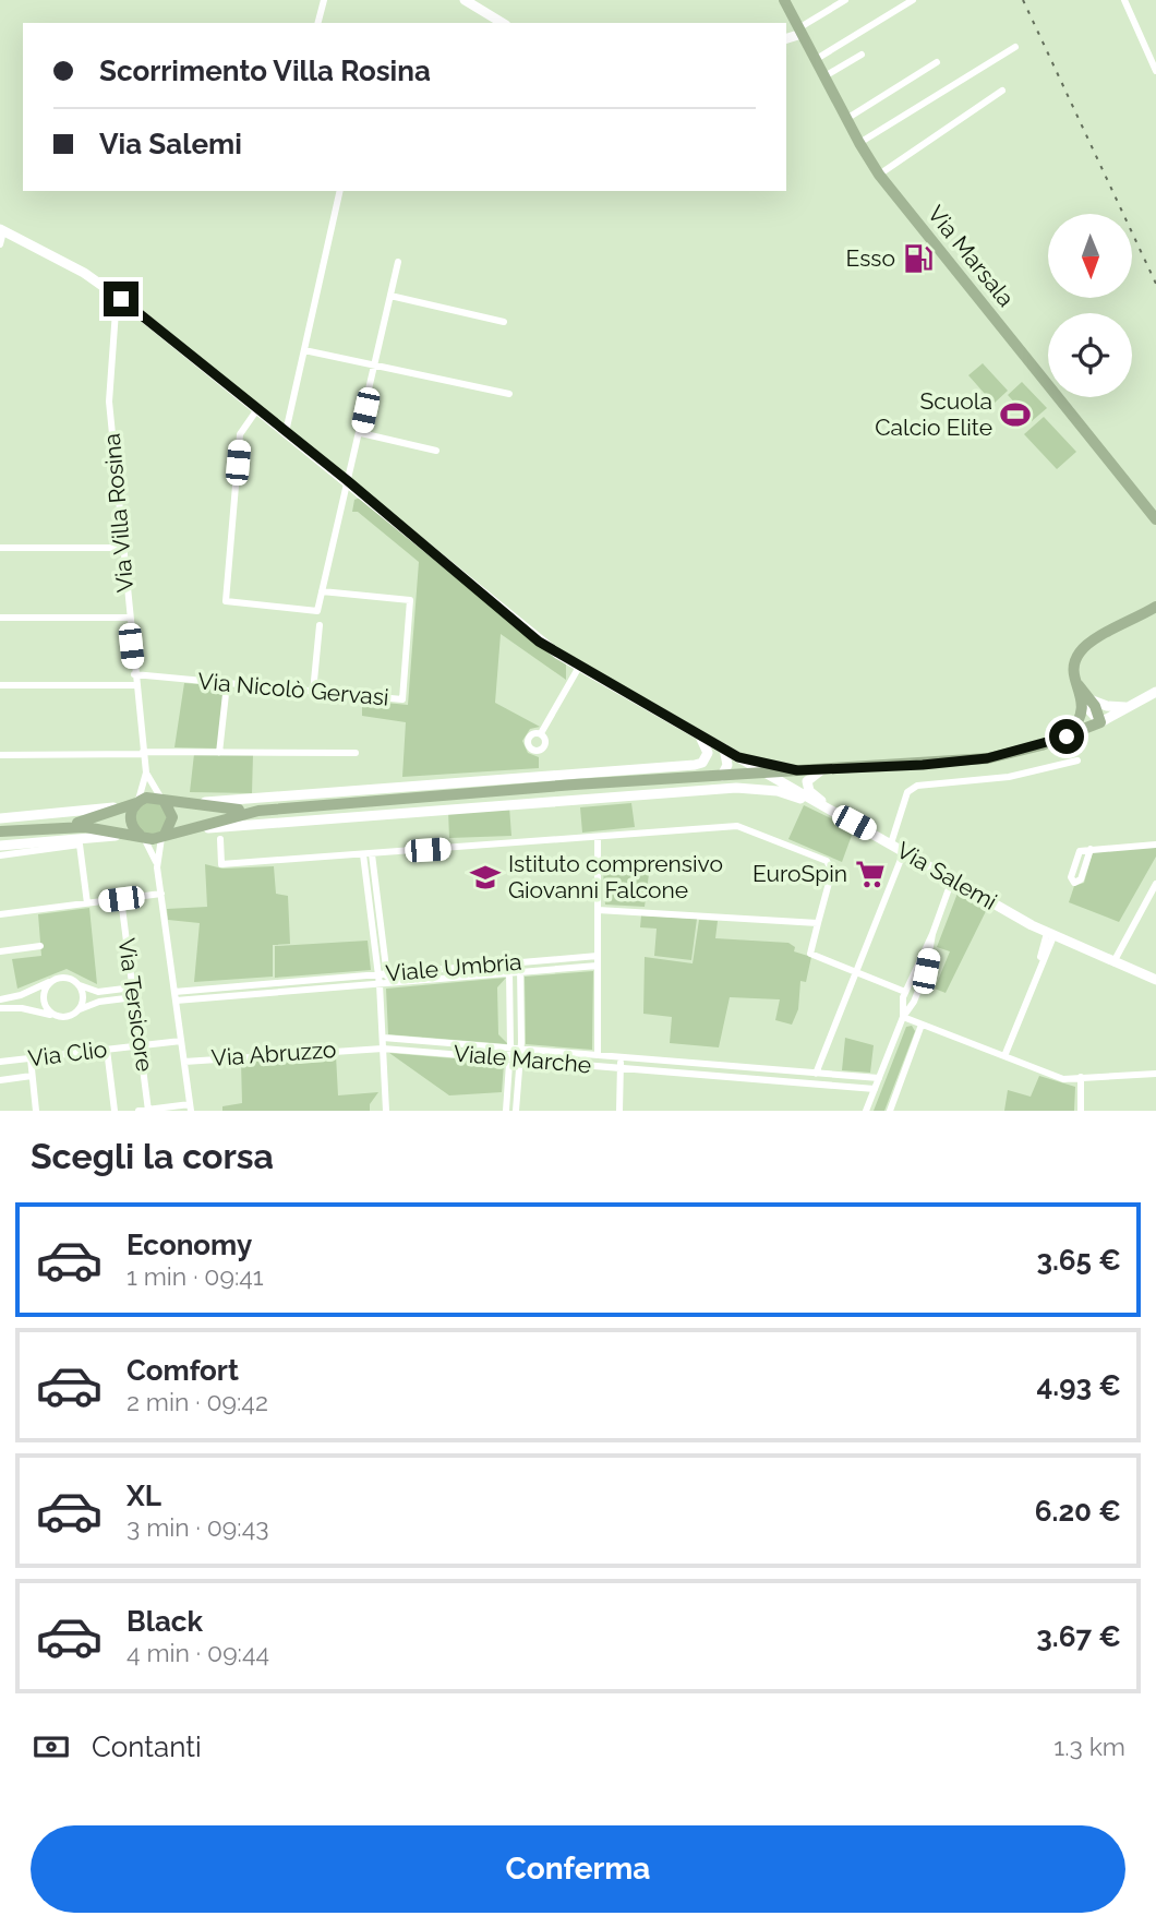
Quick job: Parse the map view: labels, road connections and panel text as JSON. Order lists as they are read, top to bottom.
{
  "streets": {
    "main road": ["Via Marsala"],
    "street": [
      "Via Villa Rosina",
      "Via Nicolò Gervasi",
      "Via Salemi",
      "Viale Umbria",
      "Via Tersicore",
      "Via Clio",
      "Via Abruzzo",
      "Viale Marche"
    ]
  },
  "crossings": [
    ["Via Villa Rosina", "Via Nicolò Gervasi"],
    ["Via Villa Rosina", "Via Salemi"],
    ["Via Tersicore", "Via Clio"],
    ["Via Abruzzo", "Viale Marche"]
  ],
  "places": {
    "fuel station": ["Esso"],
    "sports": ["Scuola Calcio Elite"],
    "supermarket": ["EuroSpin"],
    "school or university": ["Istituto comprensivo Giovanni Falcone"]
  },
  "north": "bottom",
  "page": {
    "banner": ["Scorrimento Villa Rosina", "Via Salemi"],
    "heading": "Scegli la corsa",
    "list": [
      {
        "name": "Economy",
        "note": "1 min · 09:41",
        "value": "3.65 €"
      },
      {
        "name": "Comfort",
        "note": "2 min · 09:42",
        "value": "4.93 €"
      },
      {
        "name": "XL",
        "note": "3 min · 09:43",
        "value": "6.20 €"
      },
      {
        "name": "Black",
        "note": "4 min · 09:44",
        "value": "3.67 €"
      }
    ],
    "pay": ["Contanti", "1.3 km"],
    "buttons": "Conferma"
  }
}
